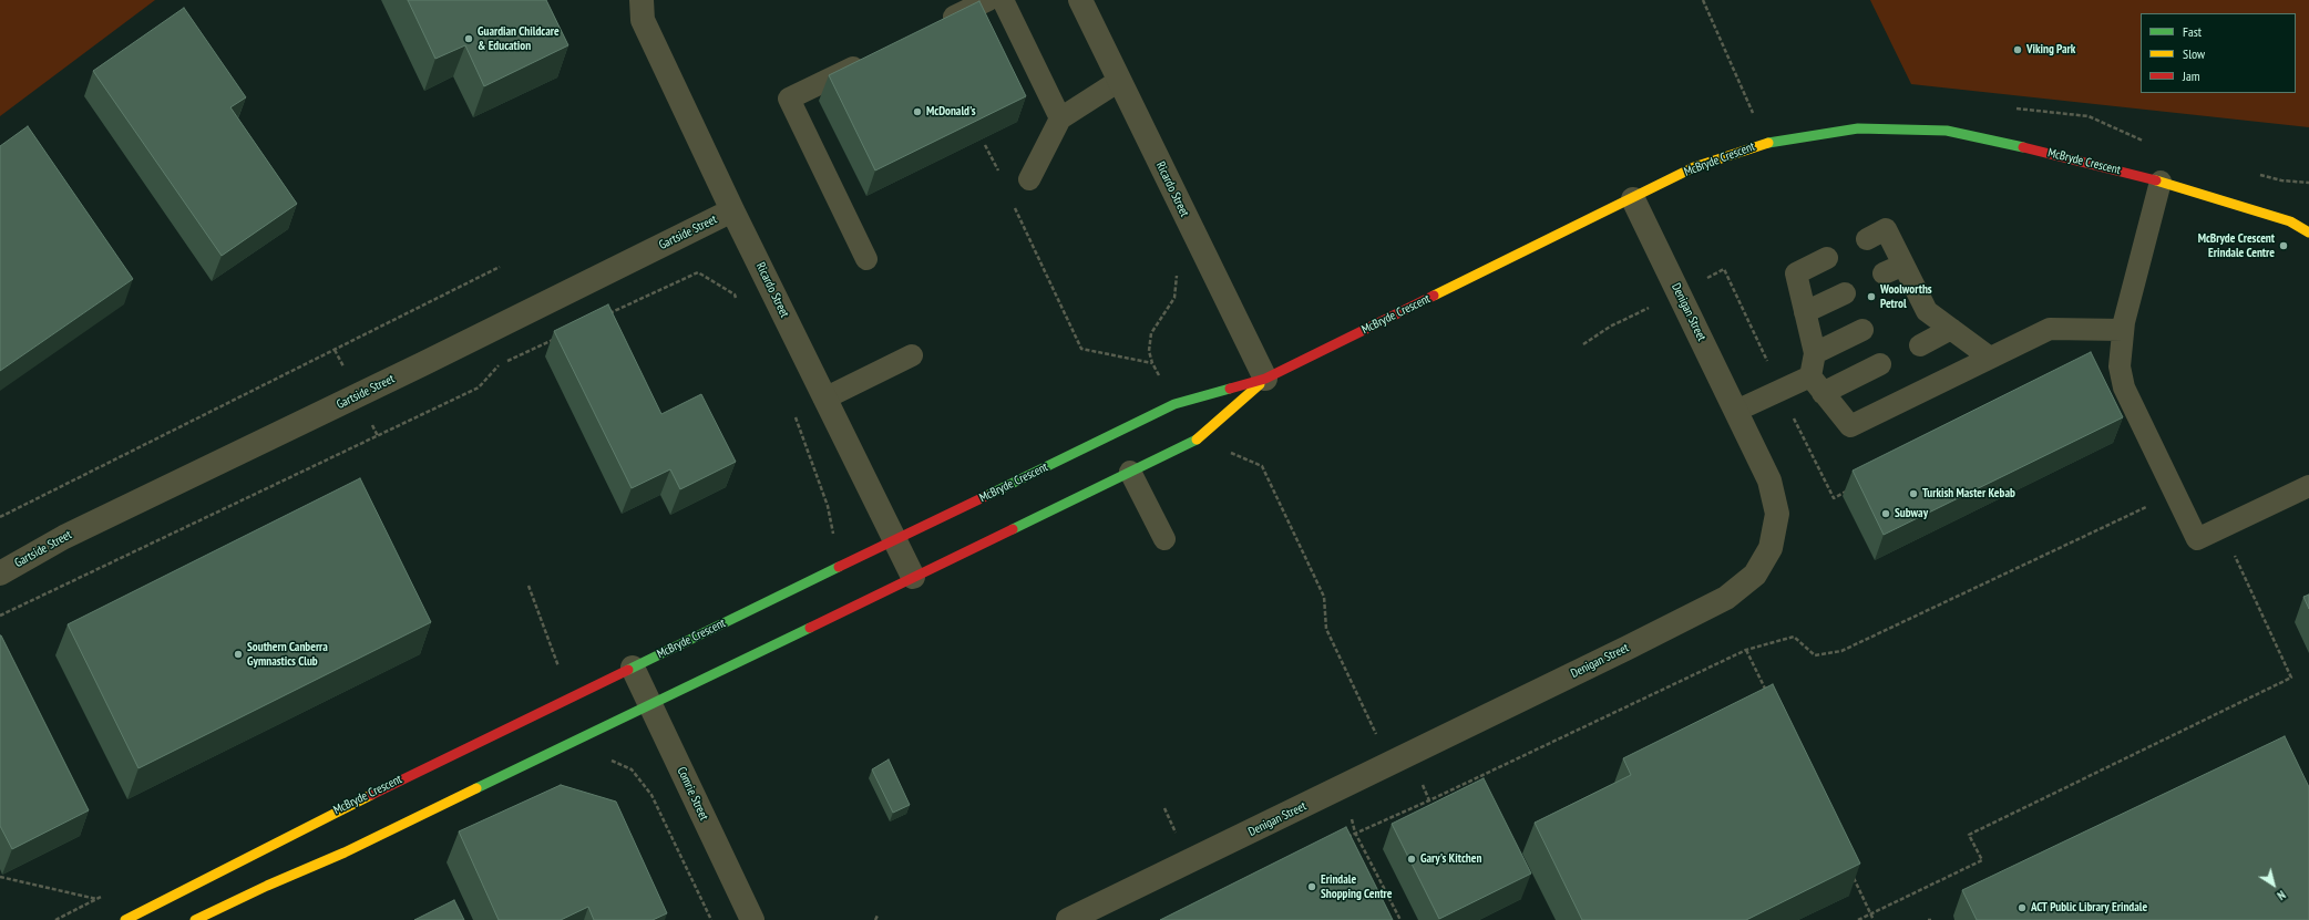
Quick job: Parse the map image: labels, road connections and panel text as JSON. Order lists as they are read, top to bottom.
{
  "streets": {
    "street": [
      "McBryde Crescent",
      "Ricardo Street",
      "Gartside Street",
      "Denigan Street",
      "Comrie Street"
    ]
  },
  "crossings": [
    ["McBryde Crescent", "Ricardo Street"],
    ["McBryde Crescent", "Denigan Street"],
    ["McBryde Crescent", "Comrie Street"],
    ["Ricardo Street", "Gartside Street"]
  ],
  "places": [
    "Guardian Childcare & Education",
    "Viking Park",
    "McDonald's",
    "McBryde Crescent Erindale Centre",
    "Woolworths Petrol",
    "Turkish Master Kebab",
    "Subway",
    "Southern Canberra Gymnastics Club",
    "Gary's Kitchen",
    "Erindale Shopping Centre",
    "ACT Public Library Erindale"
  ],
  "legend": ["Fast", "Slow", "Jam"],
  "north": "bottom right"
}
